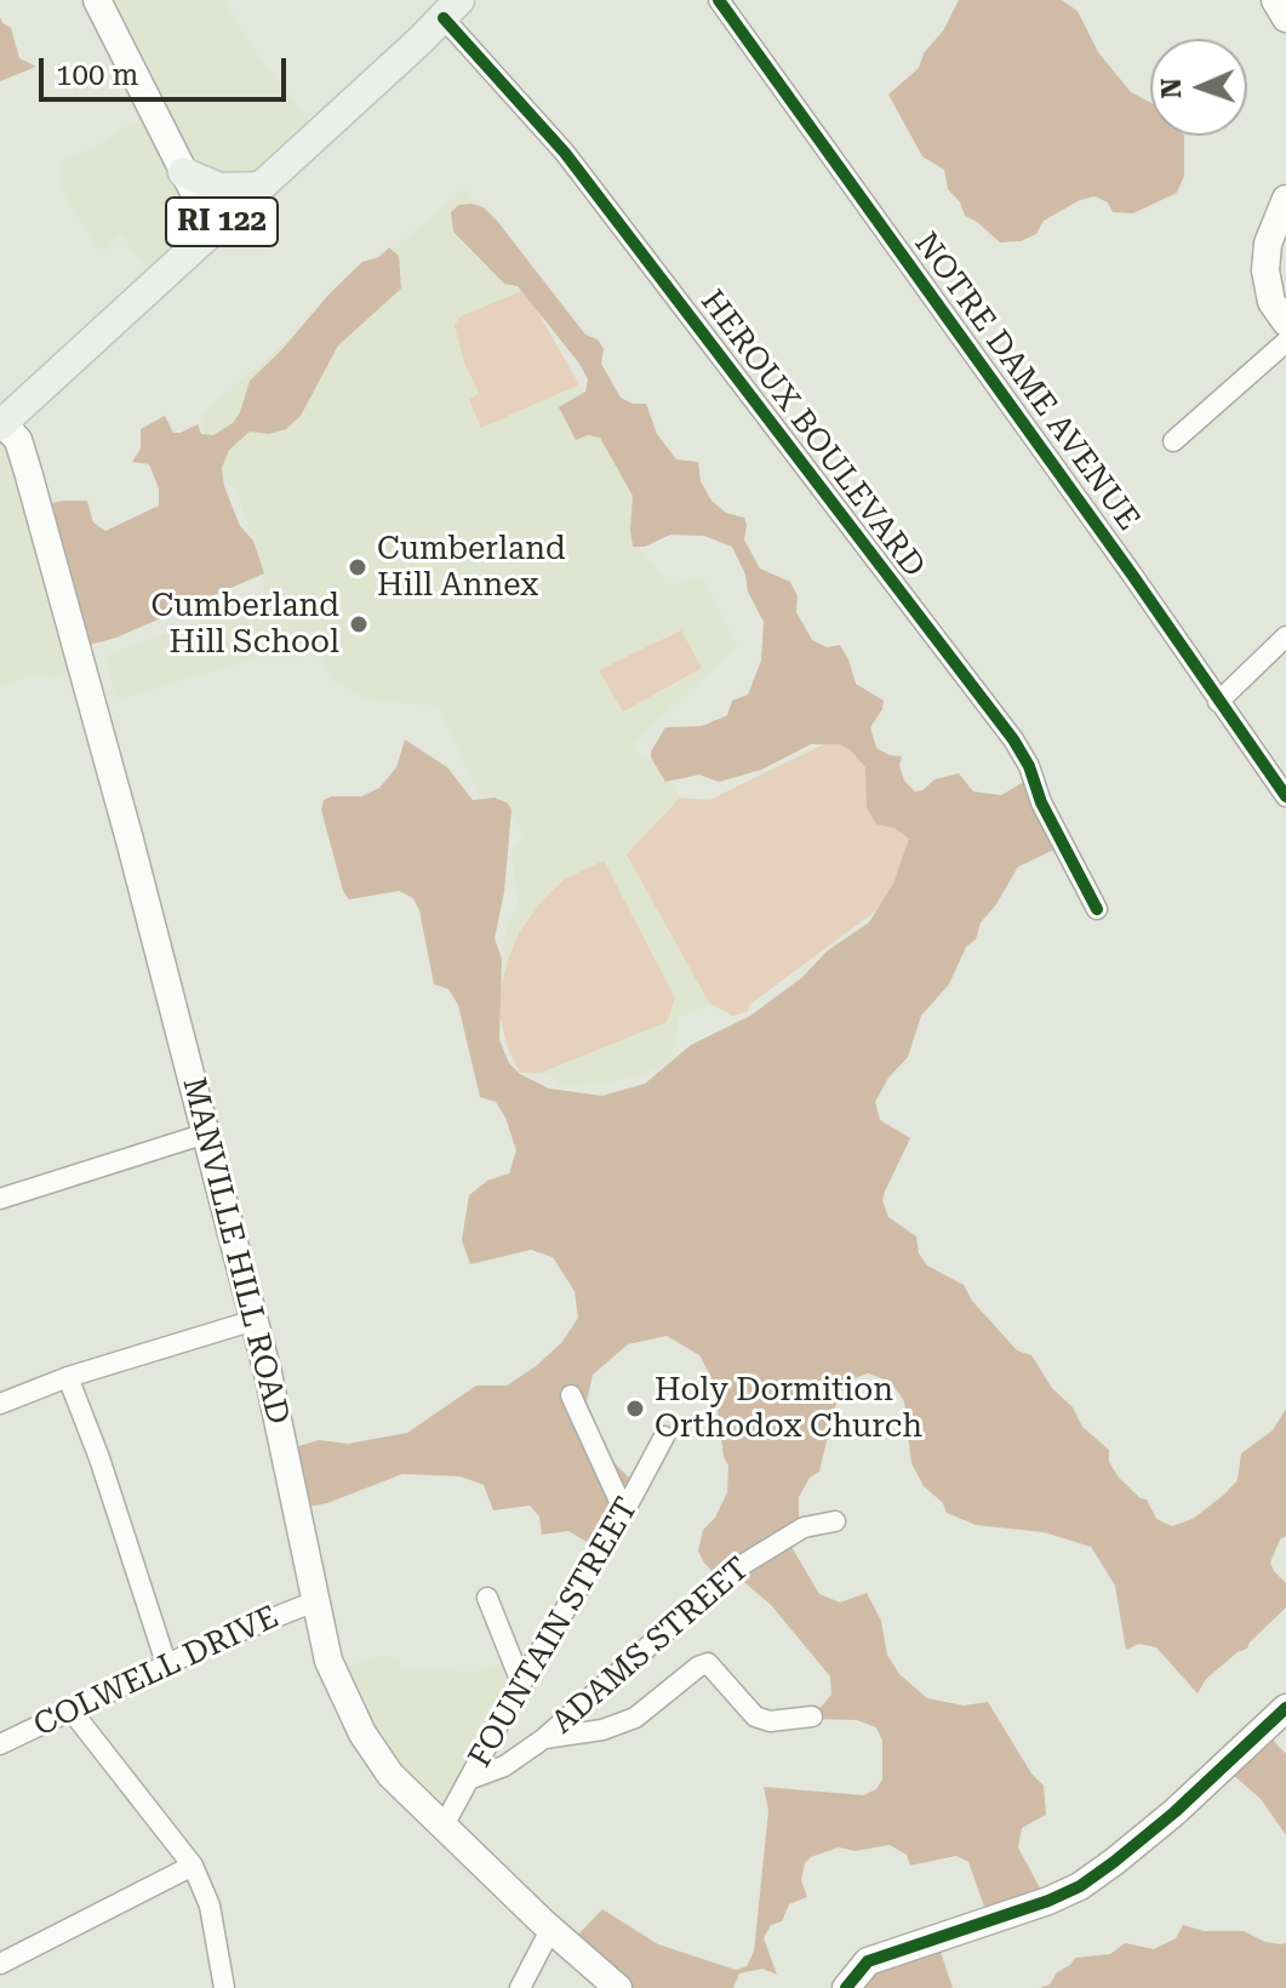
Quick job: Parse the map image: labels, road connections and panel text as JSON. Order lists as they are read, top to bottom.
{
  "streets": {
    "main road": ["RI 122", "MANVILLE HILL ROAD"],
    "street": [
      "NOTRE DAME AVENUE",
      "HEROUX BOULEVARD",
      "FOUNTAIN STREET",
      "ADAMS STREET",
      "COLWELL DRIVE"
    ]
  },
  "crossings": [
    ["RI 122", "HEROUX BOULEVARD"],
    ["RI 122", "MANVILLE HILL ROAD"],
    ["MANVILLE HILL ROAD", "FOUNTAIN STREET"],
    ["MANVILLE HILL ROAD", "COLWELL DRIVE"],
    ["FOUNTAIN STREET", "ADAMS STREET"]
  ],
  "places": ["Cumberland Hill Annex", "Cumberland Hill School", "Holy Dormition Orthodox Church"],
  "scale_bar": "100 m",
  "north": "left"
}
